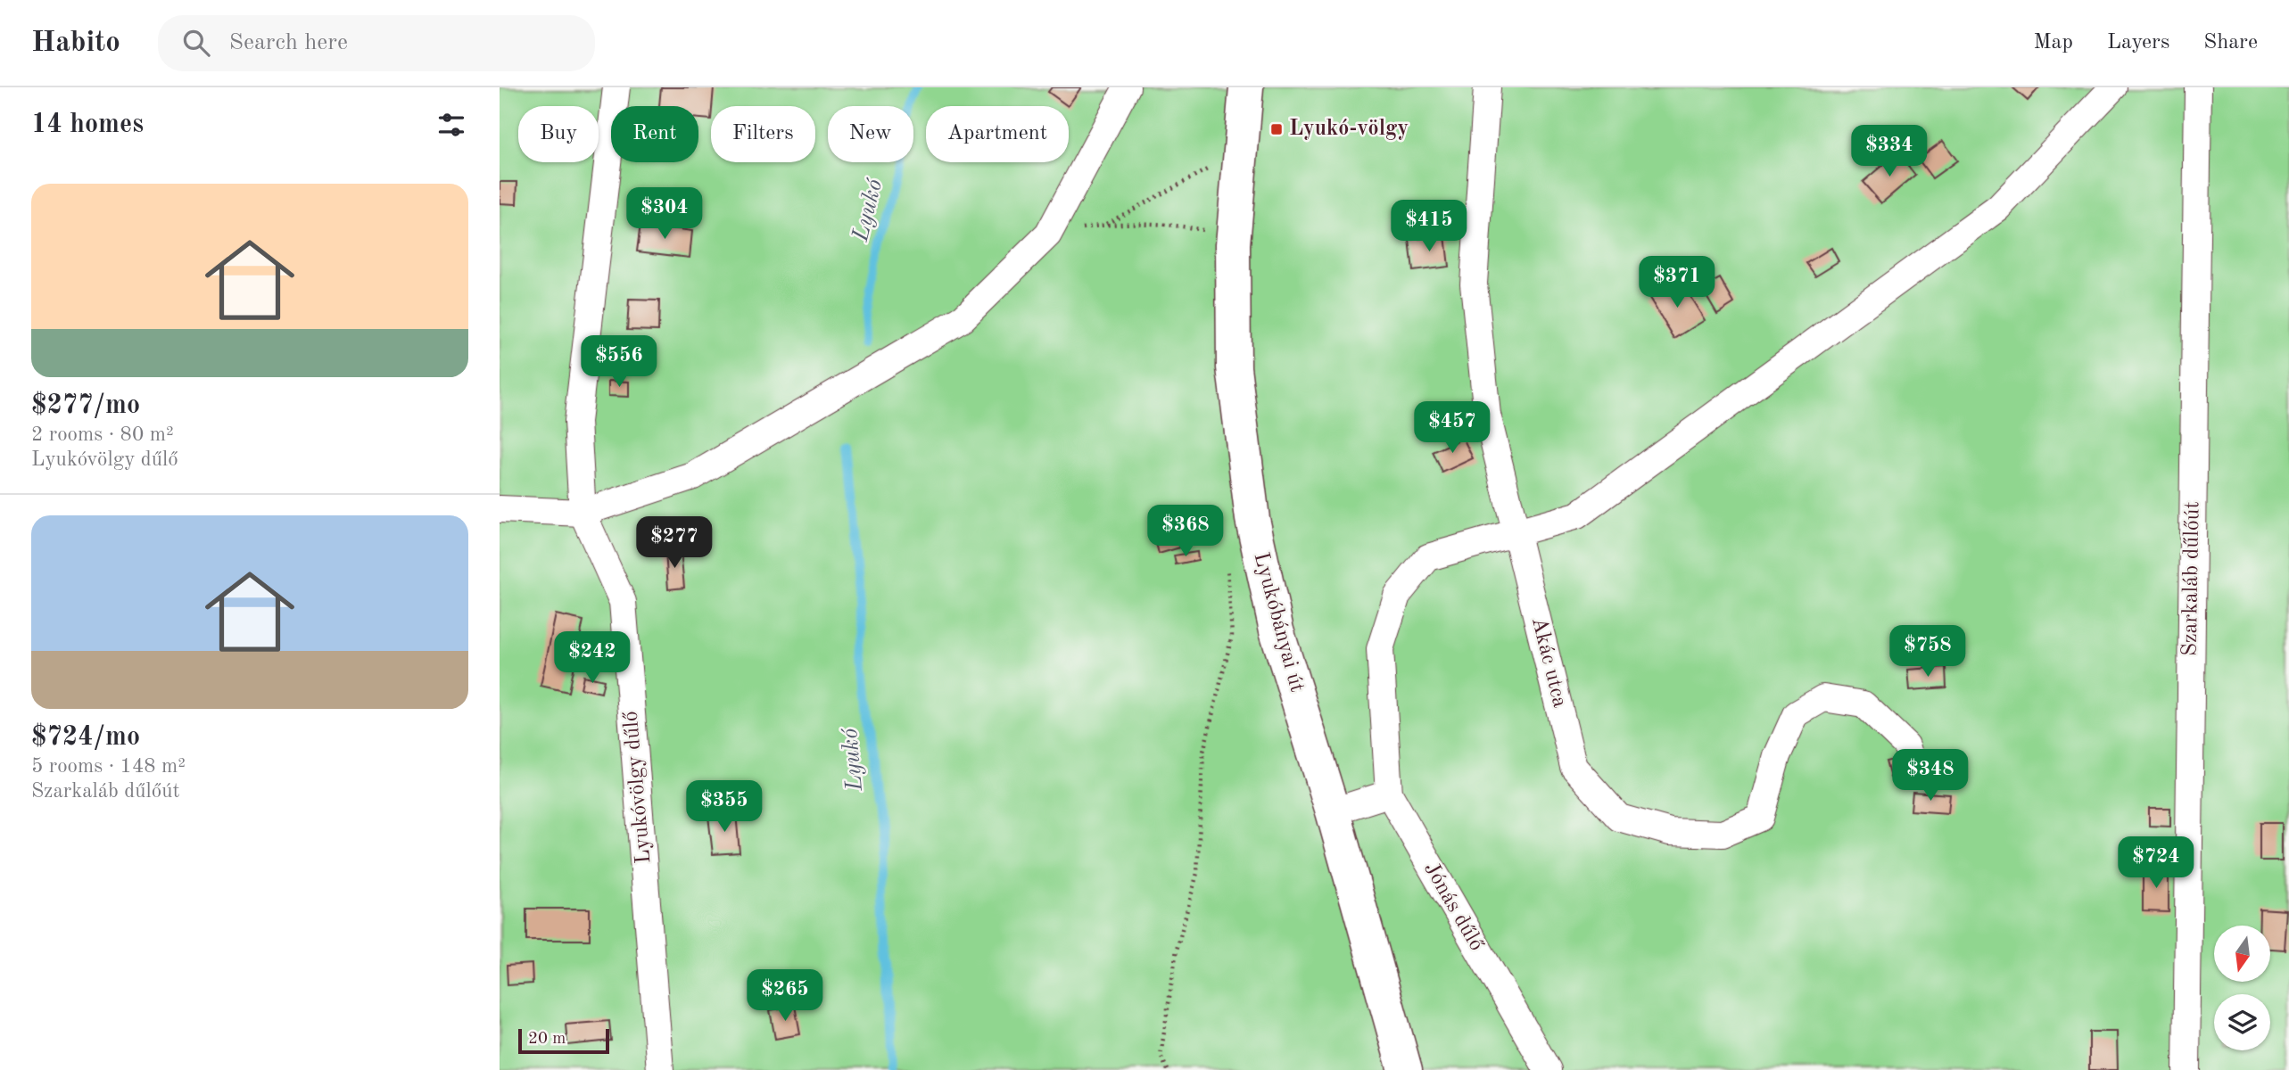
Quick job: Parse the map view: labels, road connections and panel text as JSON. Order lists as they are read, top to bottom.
{
  "streets": {
    "main road": ["Lyukóbányai út"],
    "street": [
      "Szarkaláb dűlőút",
      "Akác utca",
      "Lyukóvölgy dűlő",
      "Jónás dűlő"
    ]
  },
  "water": ["Lyukó"],
  "places": {
    "transit": ["Lyukó-völgy"]
  },
  "scale_bar": "20 m",
  "north": "bottom",
  "page": {
    "header": "Habito",
    "search": "Search here",
    "nav": ["Map", "Layers", "Share"],
    "heading": "14 homes",
    "chip": [
      "Buy",
      "Rent",
      "Filters",
      "New",
      "Apartment"
    ],
    "price": [
      "$334",
      "$304",
      "$415",
      "$371",
      "$556",
      "$457",
      "$368",
      "$277",
      "$758",
      "$242",
      "$348",
      "$355",
      "$724",
      "$265"
    ],
    "list": [
      {
        "name": "$277/mo",
        "note": "2 rooms · 80 m² · Lyukóvölgy dűlő"
      },
      {
        "name": "$724/mo",
        "note": "5 rooms · 148 m² · Szarkaláb dűlőút"
      }
    ],
    "scale": "20 m"
  }
}
